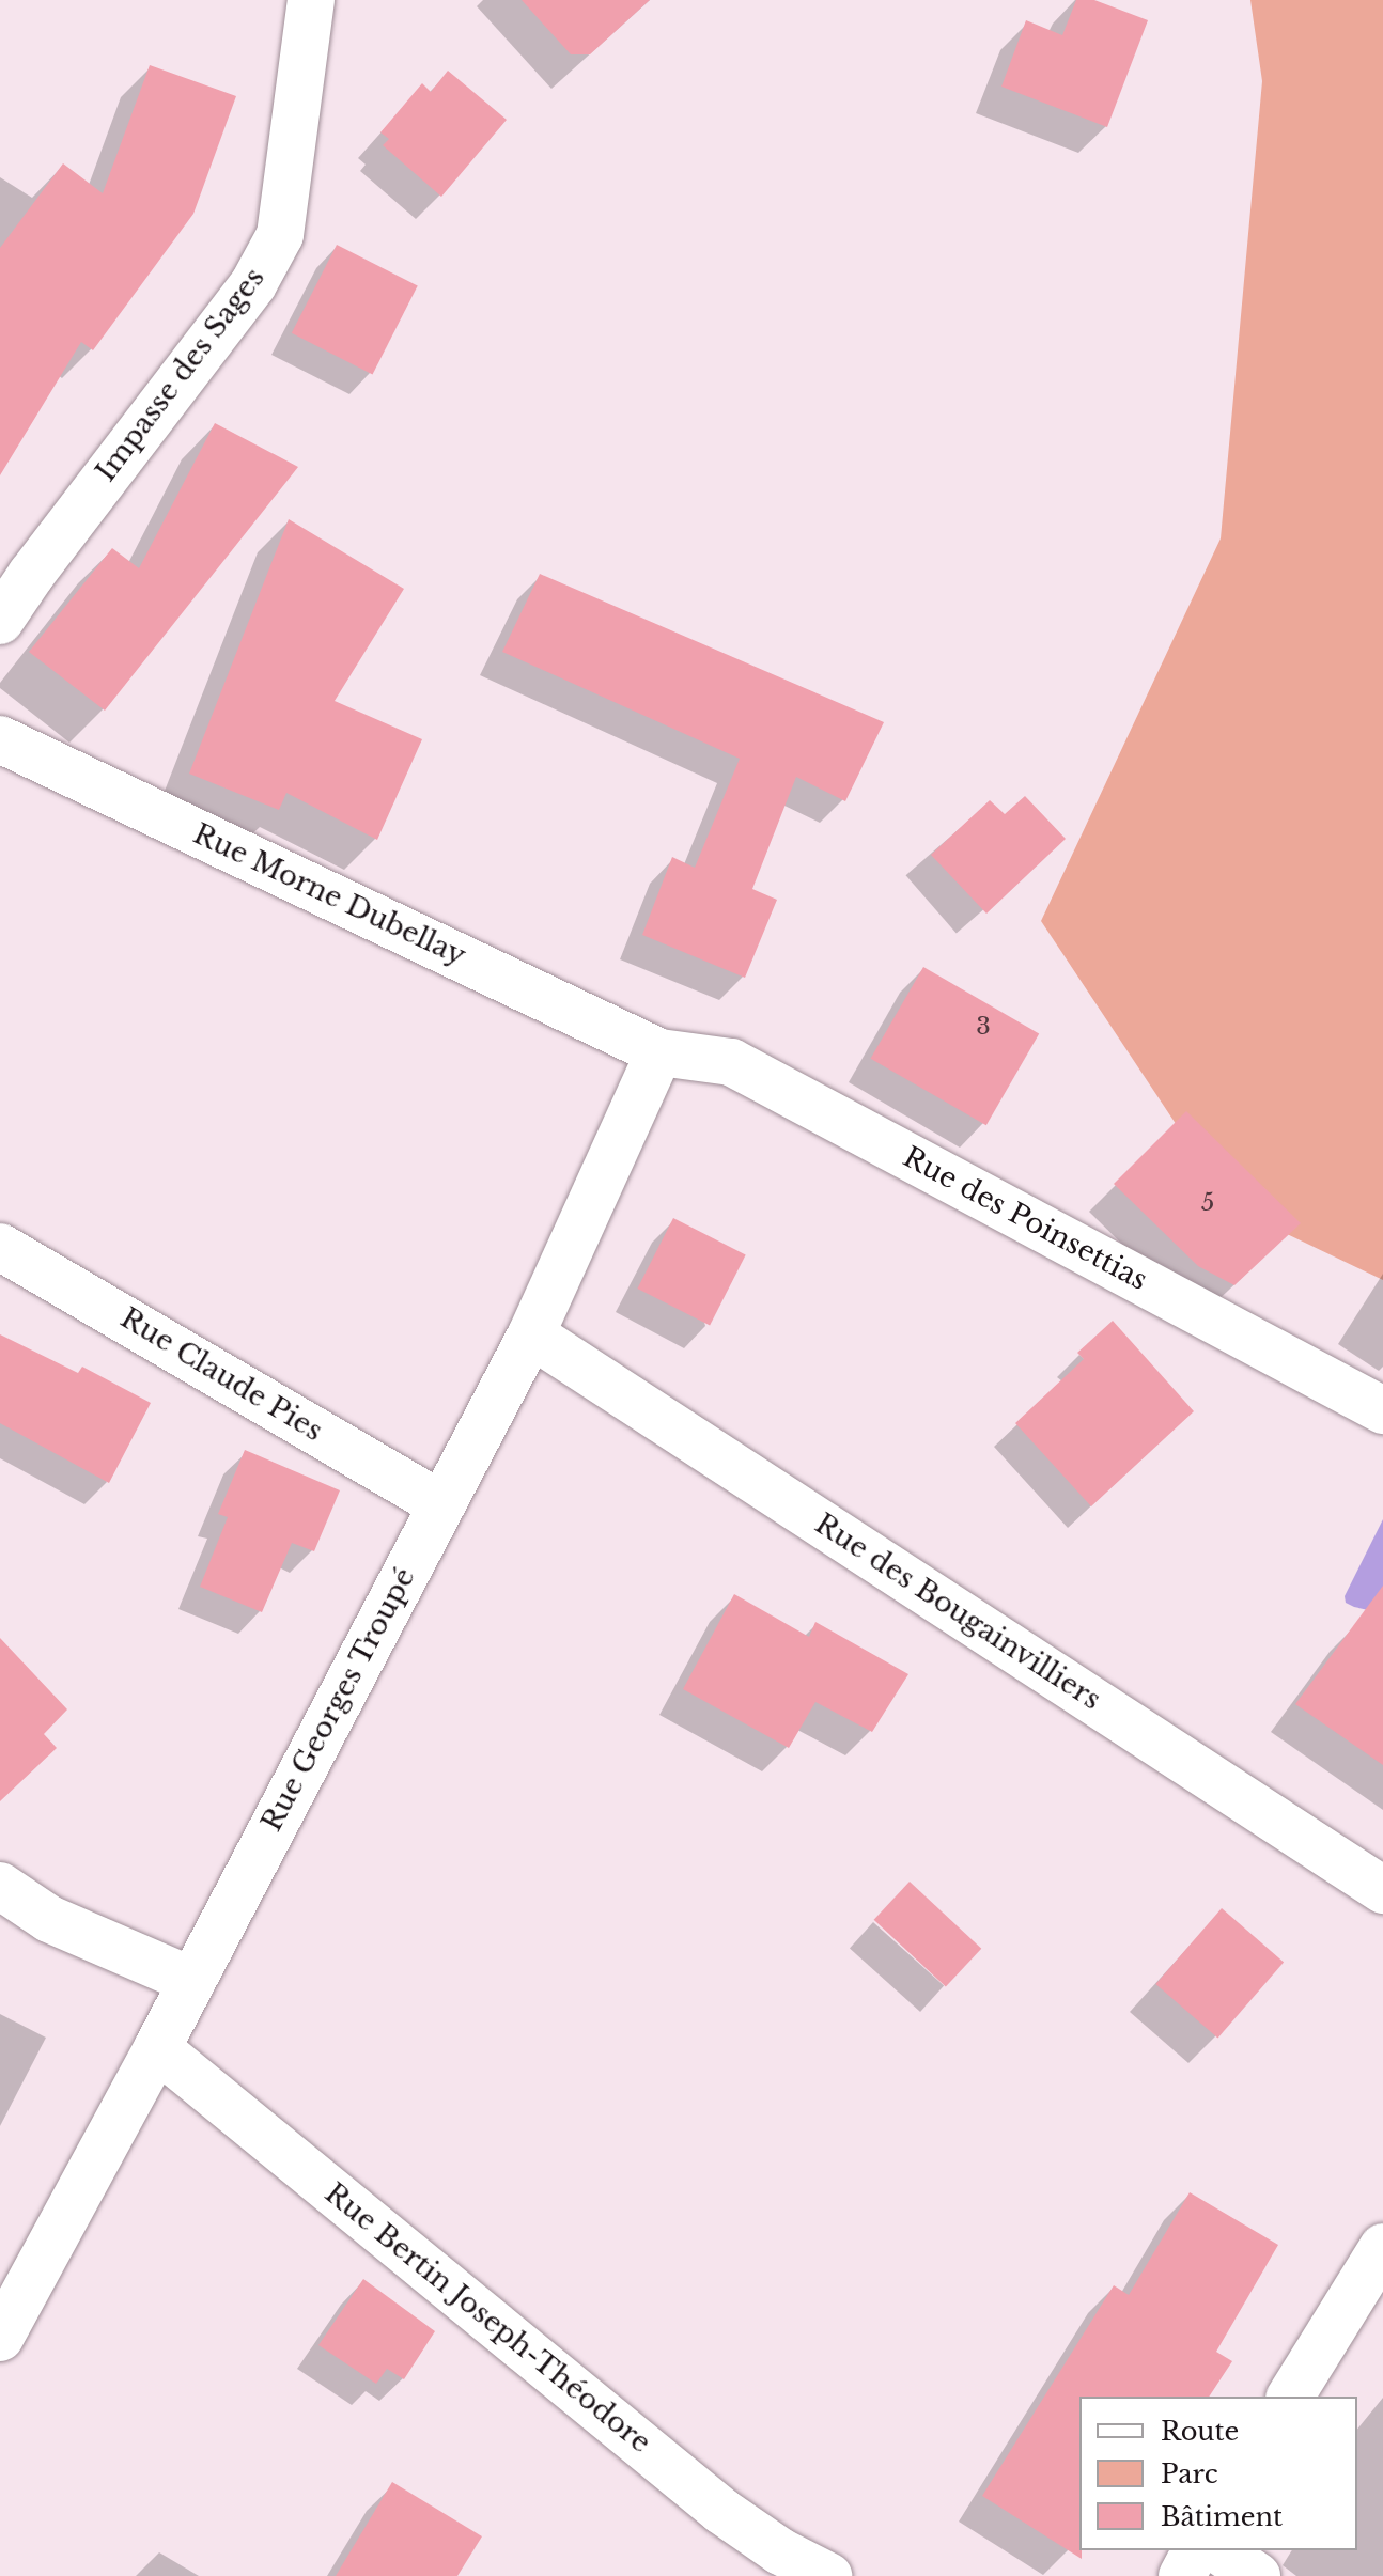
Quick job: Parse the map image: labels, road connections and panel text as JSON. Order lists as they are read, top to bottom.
{
  "streets": {
    "street": [
      "Impasse des Sages",
      "Rue Morne Dubellay",
      "Rue des Poinsettias",
      "Rue Claude Pies",
      "Rue des Bougainvilliers",
      "Rue Georges Troupé",
      "Rue Bertin Joseph-Théodore"
    ]
  },
  "crossings": [
    ["Rue Morne Dubellay", "Rue des Poinsettias"],
    ["Rue Morne Dubellay", "Rue Georges Troupé"],
    ["Rue des Poinsettias", "Rue Georges Troupé"],
    ["Rue Claude Pies", "Rue Georges Troupé"],
    ["Rue des Bougainvilliers", "Rue Georges Troupé"],
    ["Rue Georges Troupé", "Rue Bertin Joseph-Théodore"]
  ],
  "house_numbers": ["3", "5"],
  "legend": ["Route", "Parc", "Bâtiment"]
}
